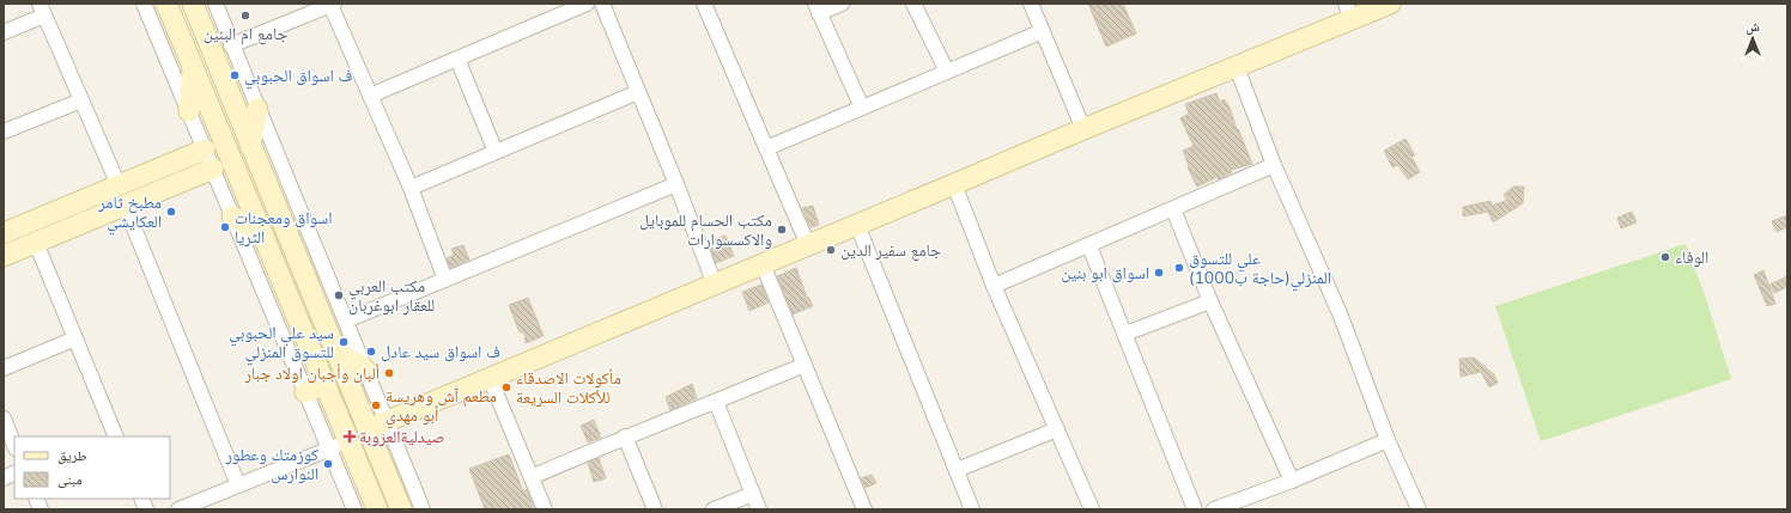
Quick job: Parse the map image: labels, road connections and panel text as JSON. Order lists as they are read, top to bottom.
{
  "places": {
    "other": [
      "جامع ام البنين",
      "ف اسواق الحبوبي",
      "مطبخ ثامر العكايشي",
      "اسواق ومعجنات الثريا",
      "مكتب الحسام للموبايل والاكسسوارات",
      "جامع سفير الدين",
      "الوفاء",
      "علي للتسوق المنزلي(حاجة ب1000)",
      "اسواق ابو بنين",
      "مكتب العربي للعقار ابوغربان",
      "سيد علي الحبوبي للتسوق المنزلي",
      "ف اسواق سيد عادل",
      "ألبان وأجبان اولاد جبار",
      "مأكولات الاصدقاء للأكلات السريعة",
      "مطعم آش وهريسة أبو مهدي",
      "كوزمتك وعطور النوارس"
    ],
    "health": ["صيدليةالعروبة"]
  },
  "legend": ["طريق", "مبنى"],
  "north": "top"
}
